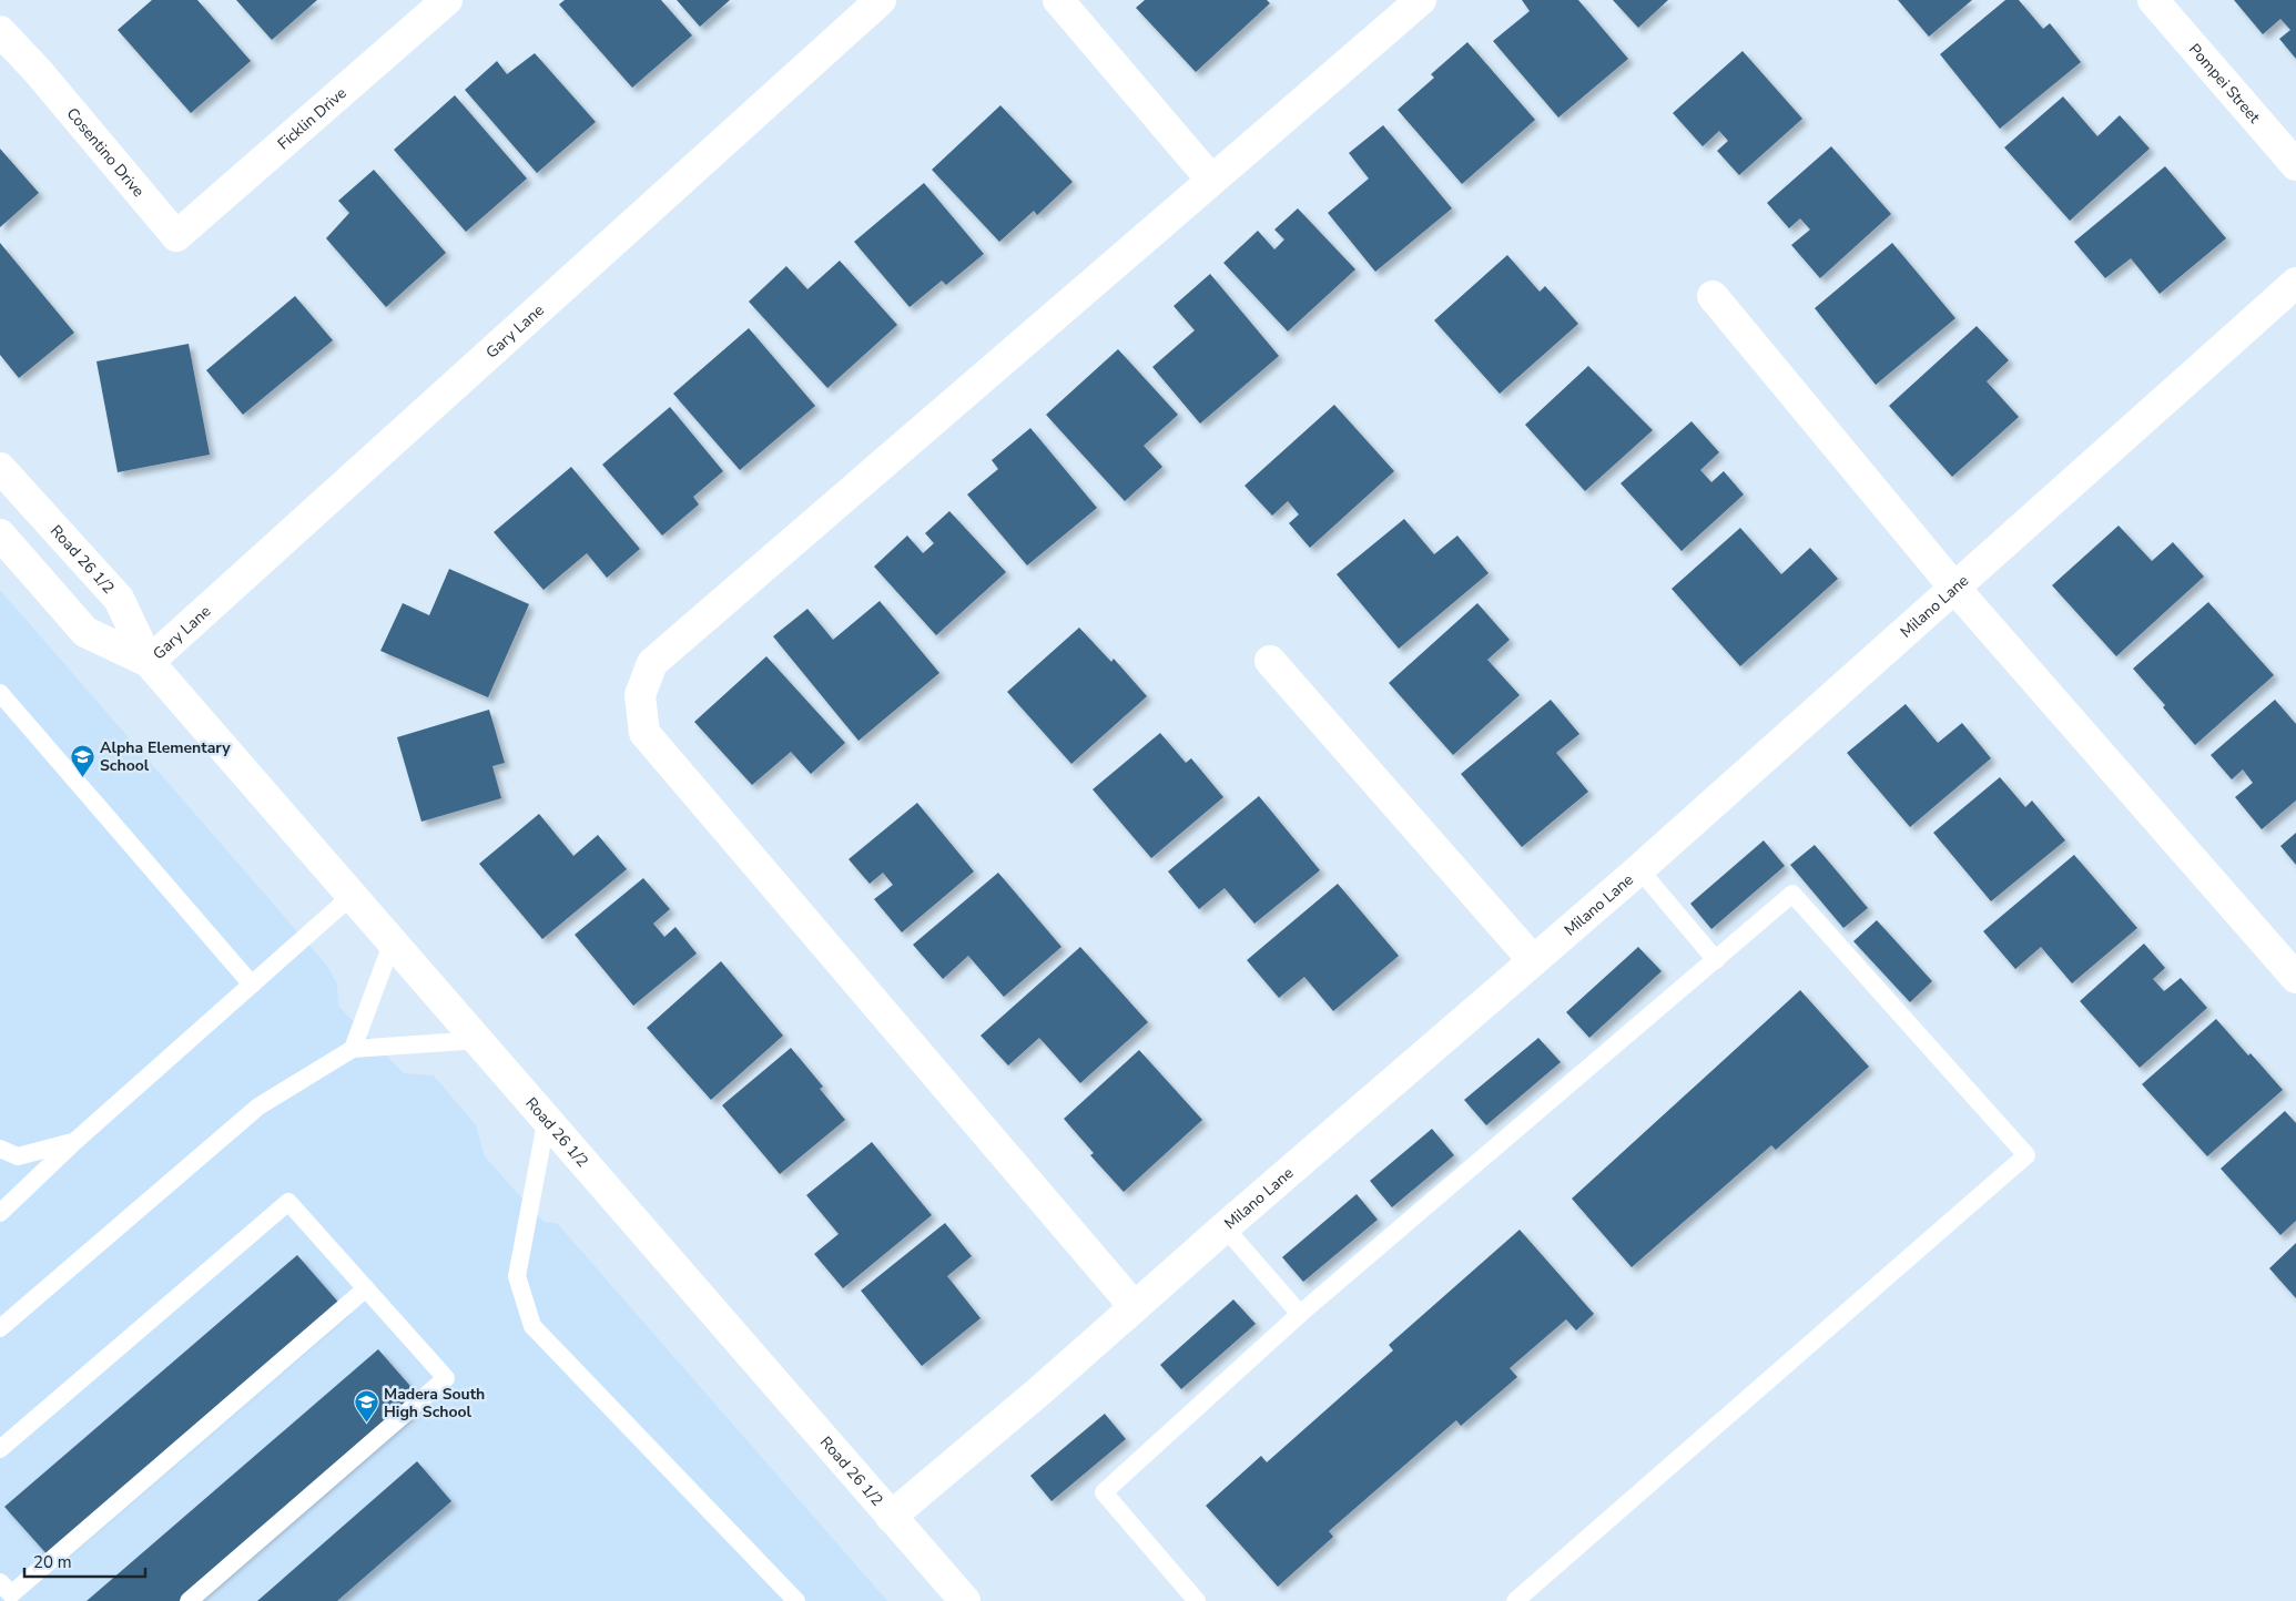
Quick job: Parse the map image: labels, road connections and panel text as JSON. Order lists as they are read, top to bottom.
{
  "streets": {
    "street": [
      "Pompei Street",
      "Ficklin Drive",
      "Cosentino Drive",
      "Gary Lane",
      "Road 26 1/2",
      "Milano Lane"
    ]
  },
  "crossings": [
    ["Ficklin Drive", "Cosentino Drive"],
    ["Gary Lane", "Road 26 1/2"],
    ["Road 26 1/2", "Milano Lane"]
  ],
  "places": {
    "school or university": ["Alpha Elementary School", "Madera South High School"]
  },
  "scale_bar": "20 m"
}
